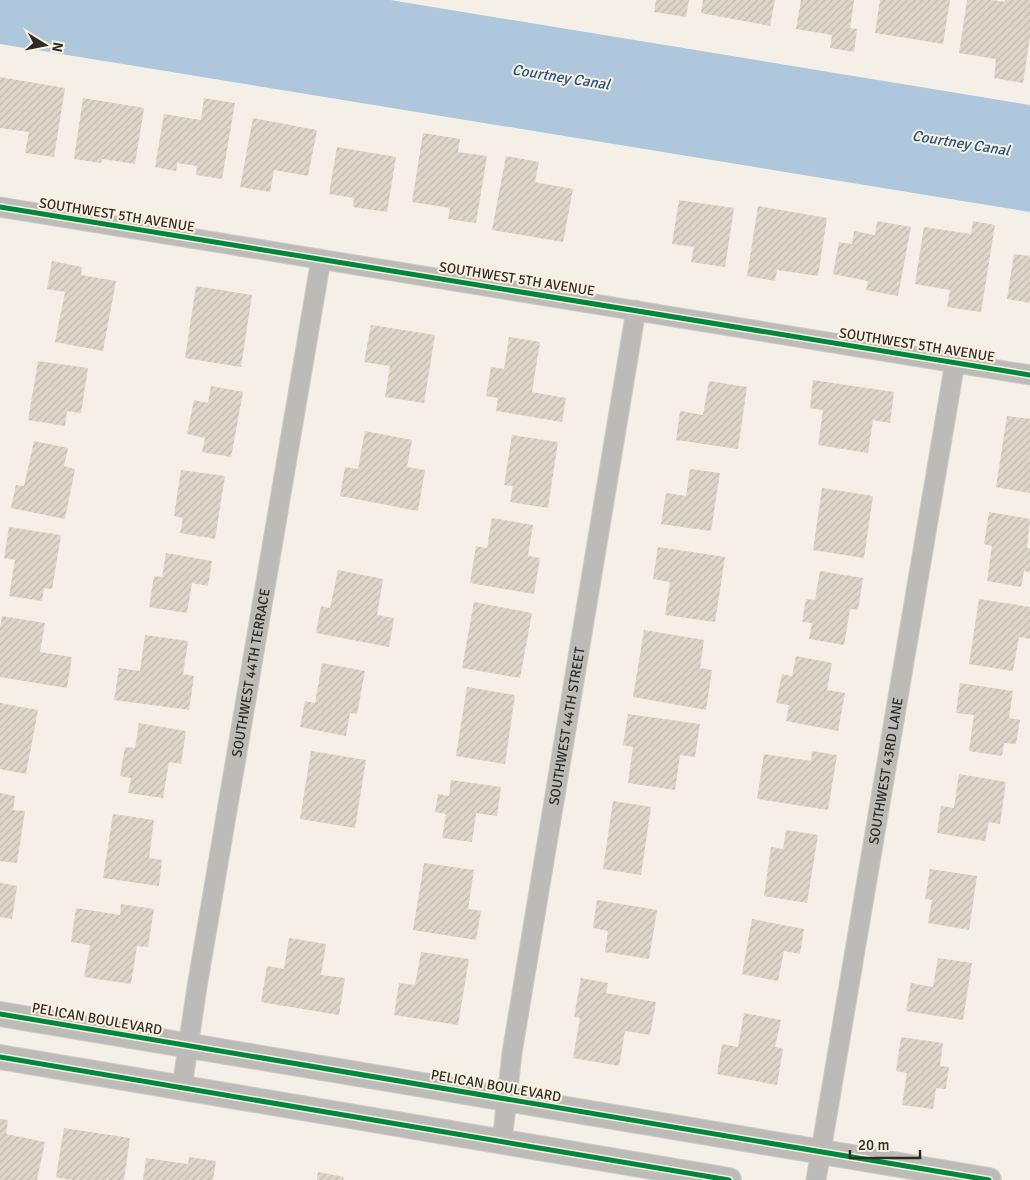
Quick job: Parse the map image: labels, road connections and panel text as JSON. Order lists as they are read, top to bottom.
{
  "streets": {
    "street": [
      "SOUTHWEST 5TH AVENUE",
      "SOUTHWEST 44TH TERRACE",
      "SOUTHWEST 44TH STREET",
      "SOUTHWEST 43RD LANE",
      "PELICAN BOULEVARD"
    ]
  },
  "crossings": [
    ["SOUTHWEST 5TH AVENUE", "SOUTHWEST 44TH TERRACE"],
    ["SOUTHWEST 5TH AVENUE", "SOUTHWEST 44TH STREET"],
    ["SOUTHWEST 5TH AVENUE", "SOUTHWEST 43RD LANE"],
    ["SOUTHWEST 44TH TERRACE", "PELICAN BOULEVARD"],
    ["SOUTHWEST 44TH STREET", "PELICAN BOULEVARD"],
    ["SOUTHWEST 43RD LANE", "PELICAN BOULEVARD"]
  ],
  "water": ["Courtney Canal"],
  "scale_bar": "20 m",
  "north": "right"
}
